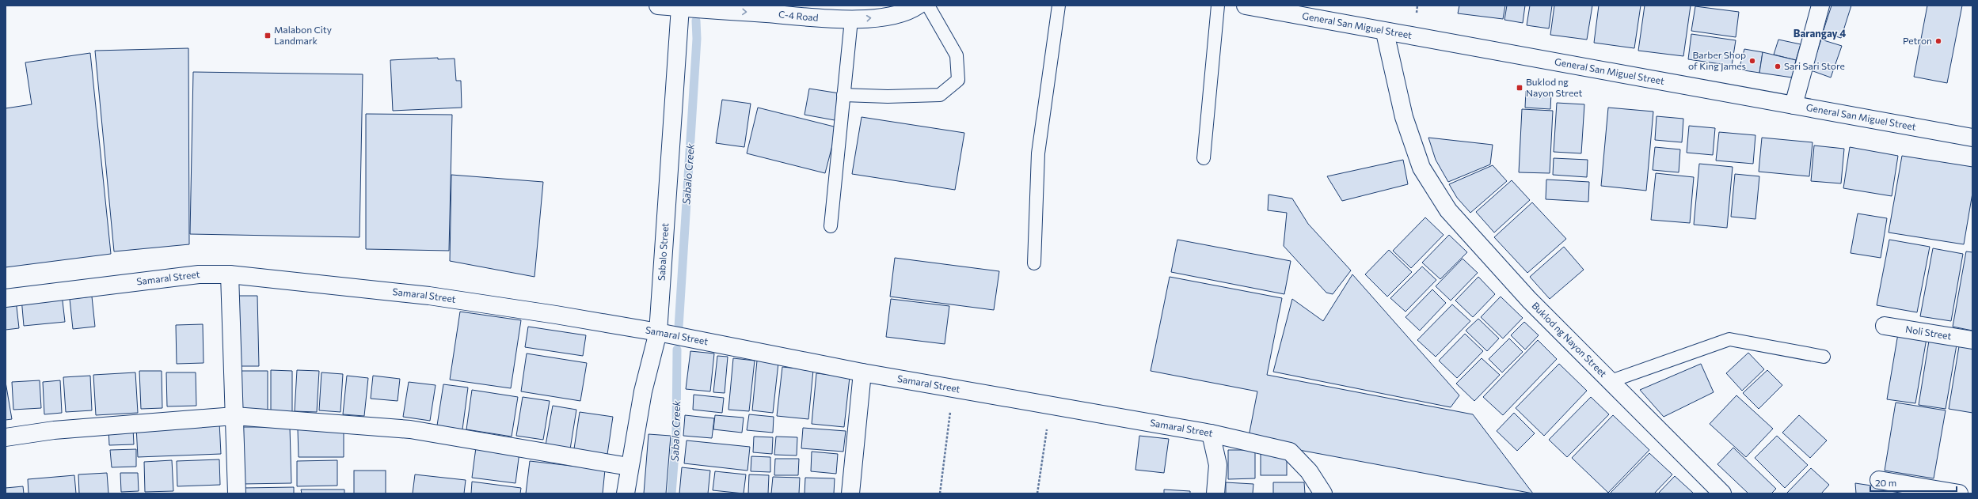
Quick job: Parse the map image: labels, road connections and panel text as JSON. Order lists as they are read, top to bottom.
{
  "streets": {
    "main road": [
      "C-4 Road",
      "General San Miguel Street",
      "Sabalo Street",
      "Samaral Street",
      "Noli Street",
      "Buklod ng Nayon Street"
    ]
  },
  "crossings": [
    ["C-4 Road", "Sabalo Street"],
    ["General San Miguel Street", "Buklod ng Nayon Street"],
    ["Sabalo Street", "Samaral Street"]
  ],
  "one_way": ["C-4 Road"],
  "districts": ["Barangay 4"],
  "water": ["Sabalo Creek"],
  "places": {
    "transit": ["Malabon City Landmark", "Buklod ng Nayon Street"],
    "other": ["Petron", "Barber Shop of King James", "Sari Sari Store"]
  },
  "scale_bar": "20 m"
}
